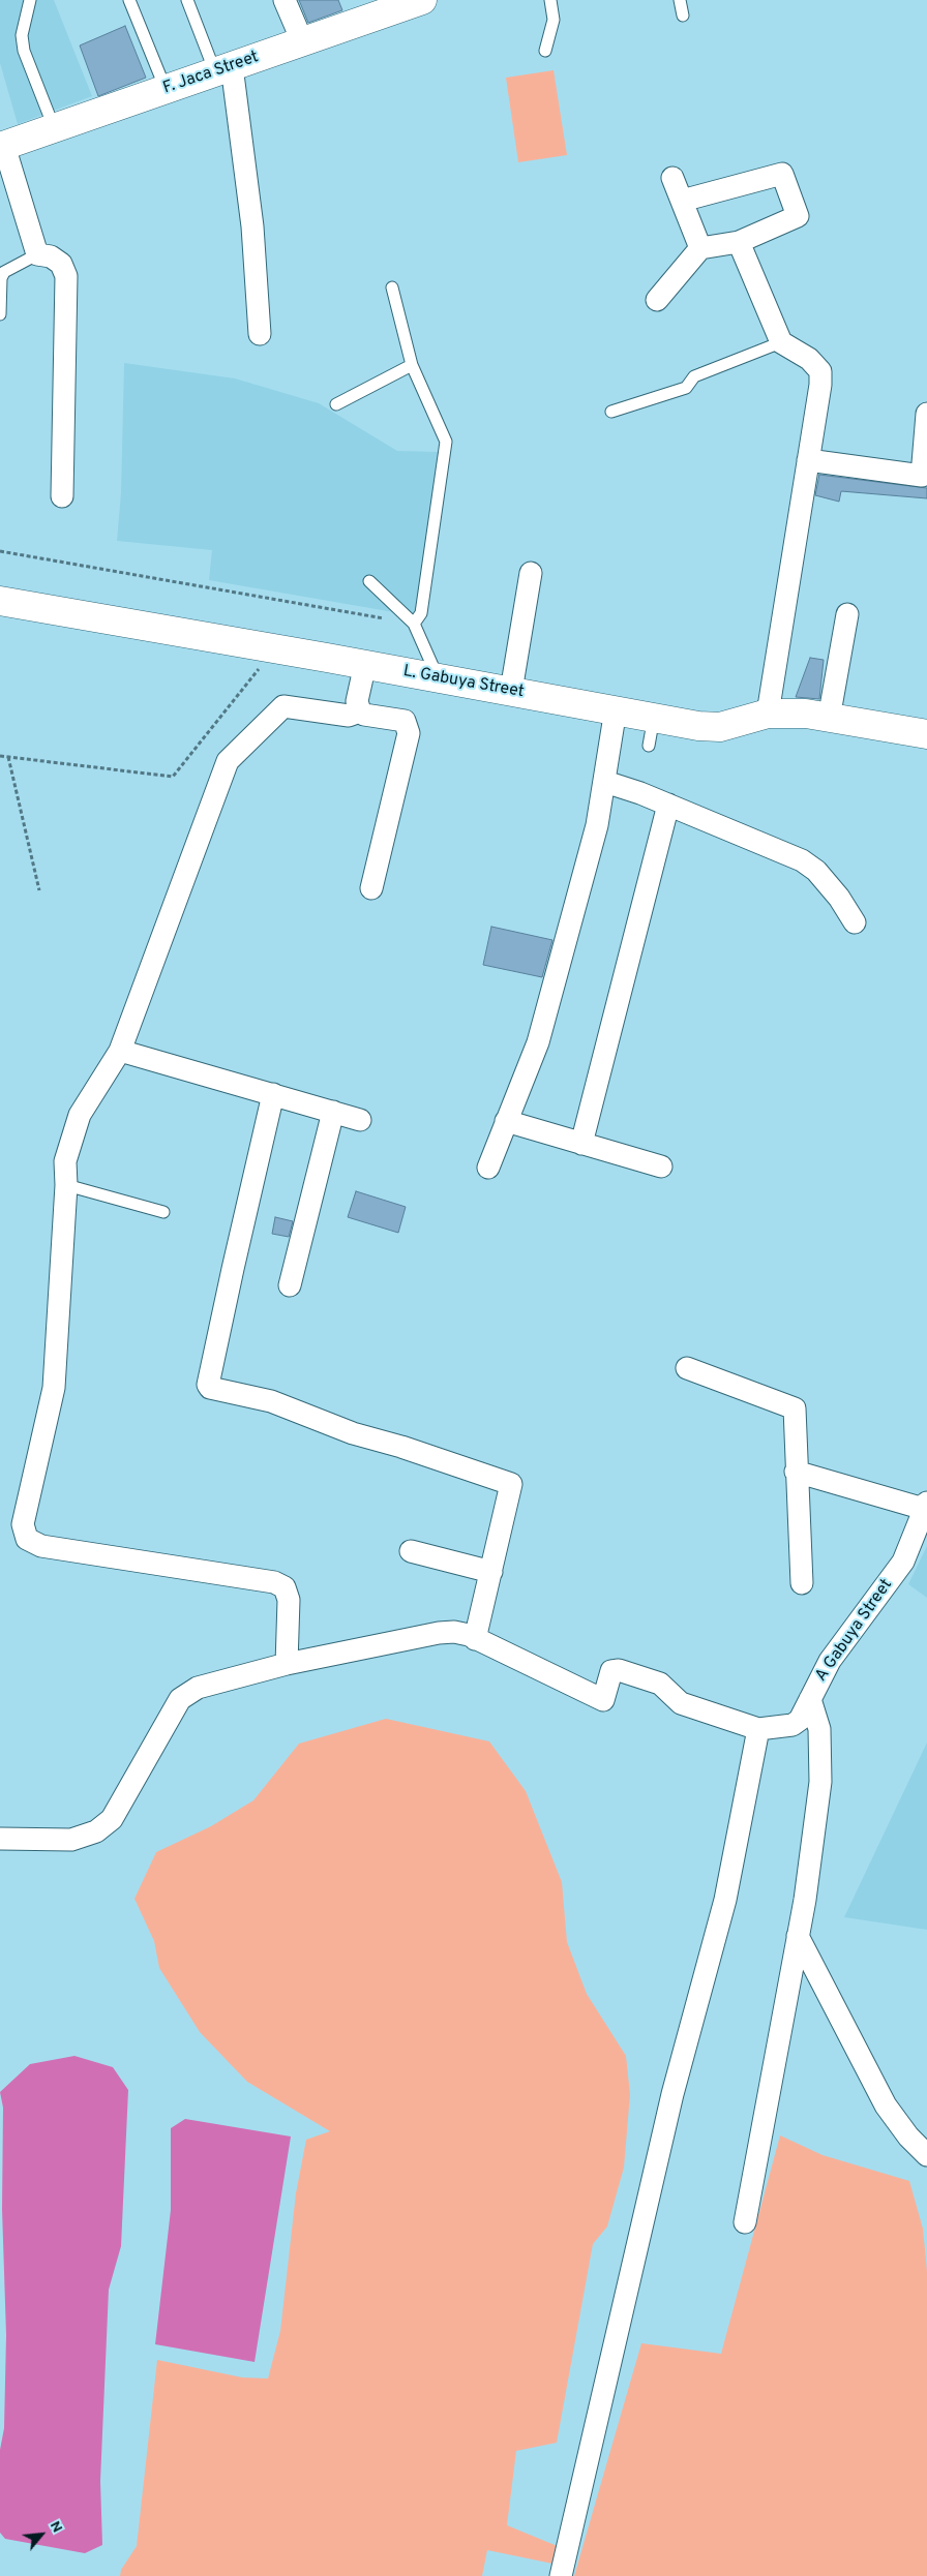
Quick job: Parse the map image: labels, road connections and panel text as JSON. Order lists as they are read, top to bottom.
{
  "streets": {
    "street": ["F. Jaca Street", "L. Gabuya Street", "A Gabuya Street"]
  },
  "north": "top right"
}
